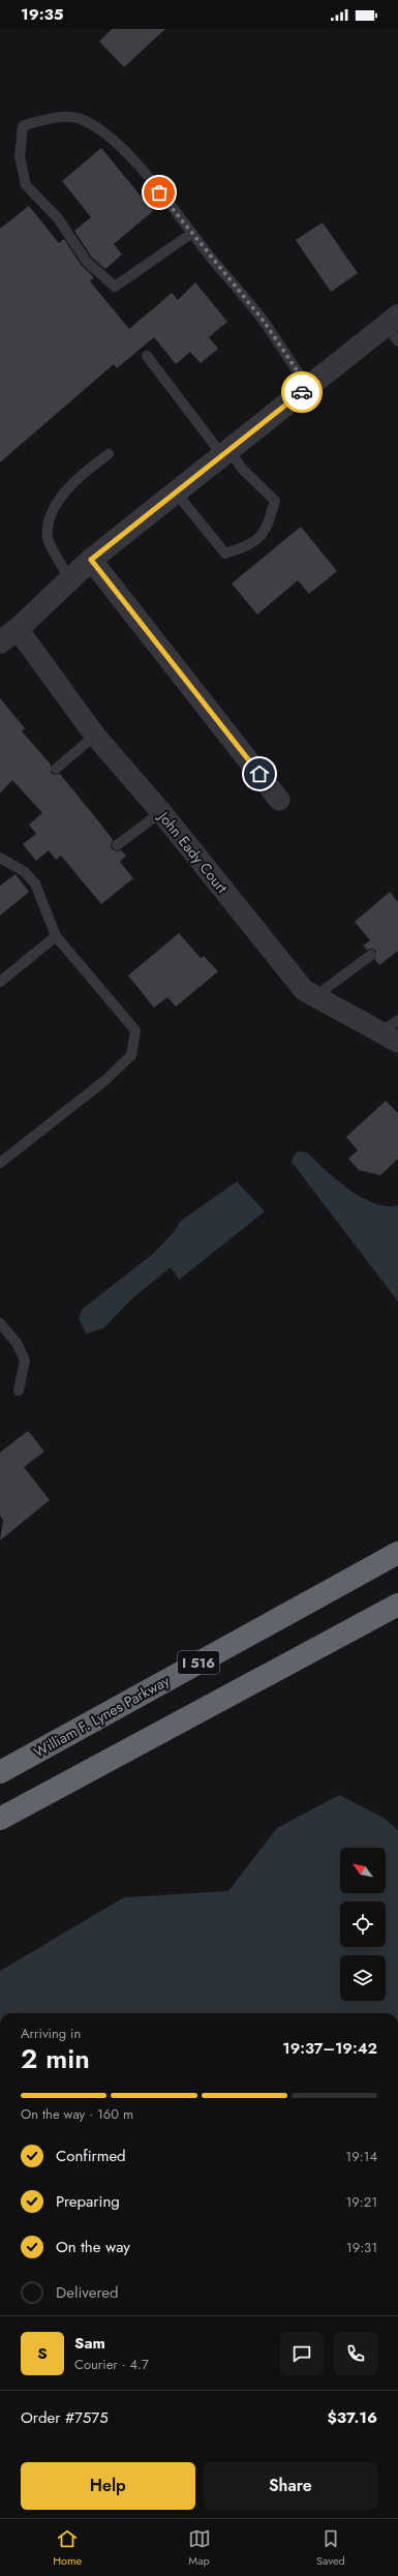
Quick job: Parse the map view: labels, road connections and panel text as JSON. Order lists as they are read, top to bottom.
{
  "streets": {
    "highway": ["I 516", "William F. Lynes Parkway"],
    "street": ["John Eady Court"]
  },
  "north": "top left",
  "page": {
    "status": "19:35",
    "heading": ["2 min", "Arriving in", "19:37–19:42"],
    "panel": [
      "Sam",
      "Courier · 4.7",
      "Order #7575",
      "$37.16"
    ],
    "bar": "On the way · 160 m",
    "list": [
      ["Confirmed", "19:14"],
      ["Preparing", "19:21"],
      ["On the way", "19:31"],
      "Delivered"
    ],
    "round": "S",
    "buttons": ["Help", "Share"],
    "tabs": ["Home", "Map", "Saved"]
  }
}
